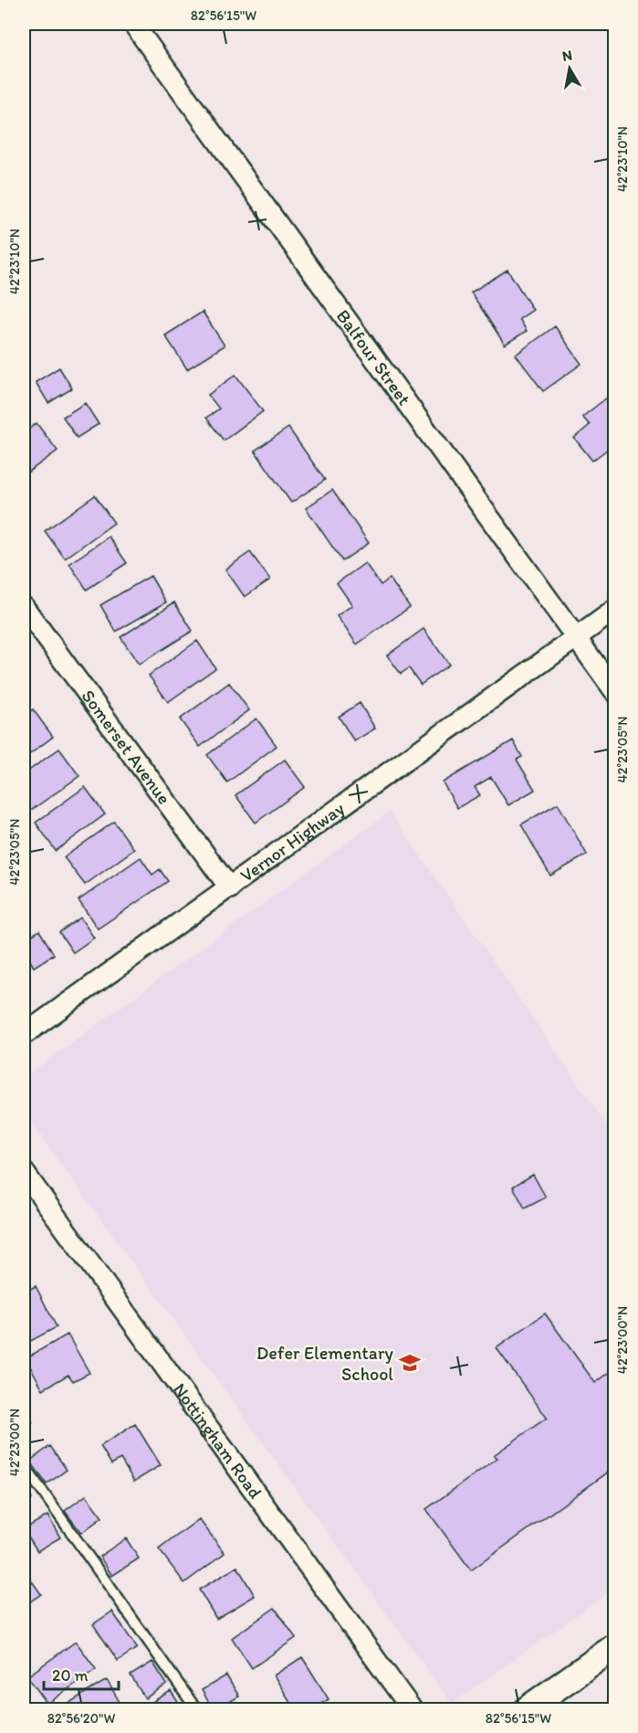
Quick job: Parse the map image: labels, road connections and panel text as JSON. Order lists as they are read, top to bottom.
{
  "streets": {
    "street": [
      "Balfour Street",
      "Somerset Avenue",
      "Vernor Highway",
      "Nottingham Road"
    ]
  },
  "crossings": [
    ["Balfour Street", "Vernor Highway"],
    ["Somerset Avenue", "Vernor Highway"]
  ],
  "places": {
    "school or university": ["Defer Elementary School"]
  },
  "scale_bar": "20 m",
  "north": "top",
  "coordinates": [
    "82°56'15\"W",
    "42°23'10\"N",
    "42°23'05\"N",
    "42°23'00\"N",
    "82°56'20\"W"
  ]
}
